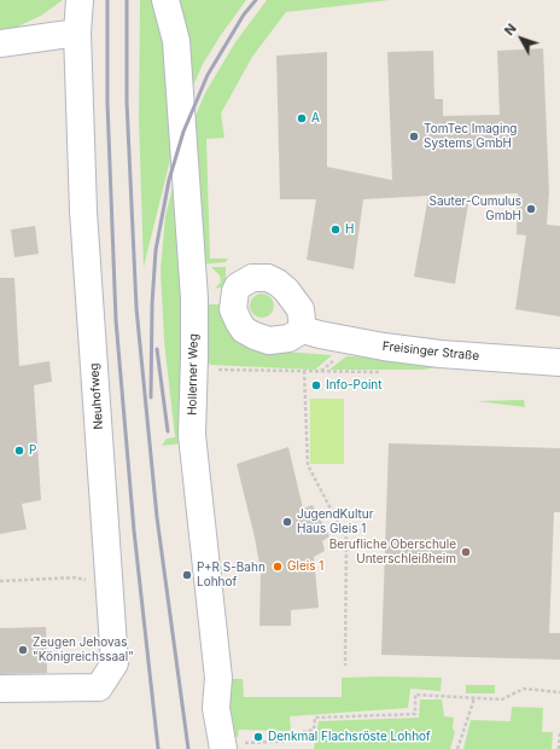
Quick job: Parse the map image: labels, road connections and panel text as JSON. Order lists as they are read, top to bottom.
{
  "streets": {
    "street": ["Freisinger Straße", "Hollerner Weg", "Neuhofweg"]
  },
  "places": [
    "A",
    "TomTec Imaging Systems GmbH",
    "Sauter-Cumulus GmbH",
    "H",
    "Info-Point",
    "P",
    "JugendKultur Haus Gleis 1",
    "Berufliche Oberschule Unterschleißheim",
    "Gleis 1",
    "P+R S-Bahn Lohhof",
    "Zeugen Jehovas \"Königreichssaal\"",
    "Denkmal Flachsröste Lohhof"
  ],
  "north": "top left"
}
